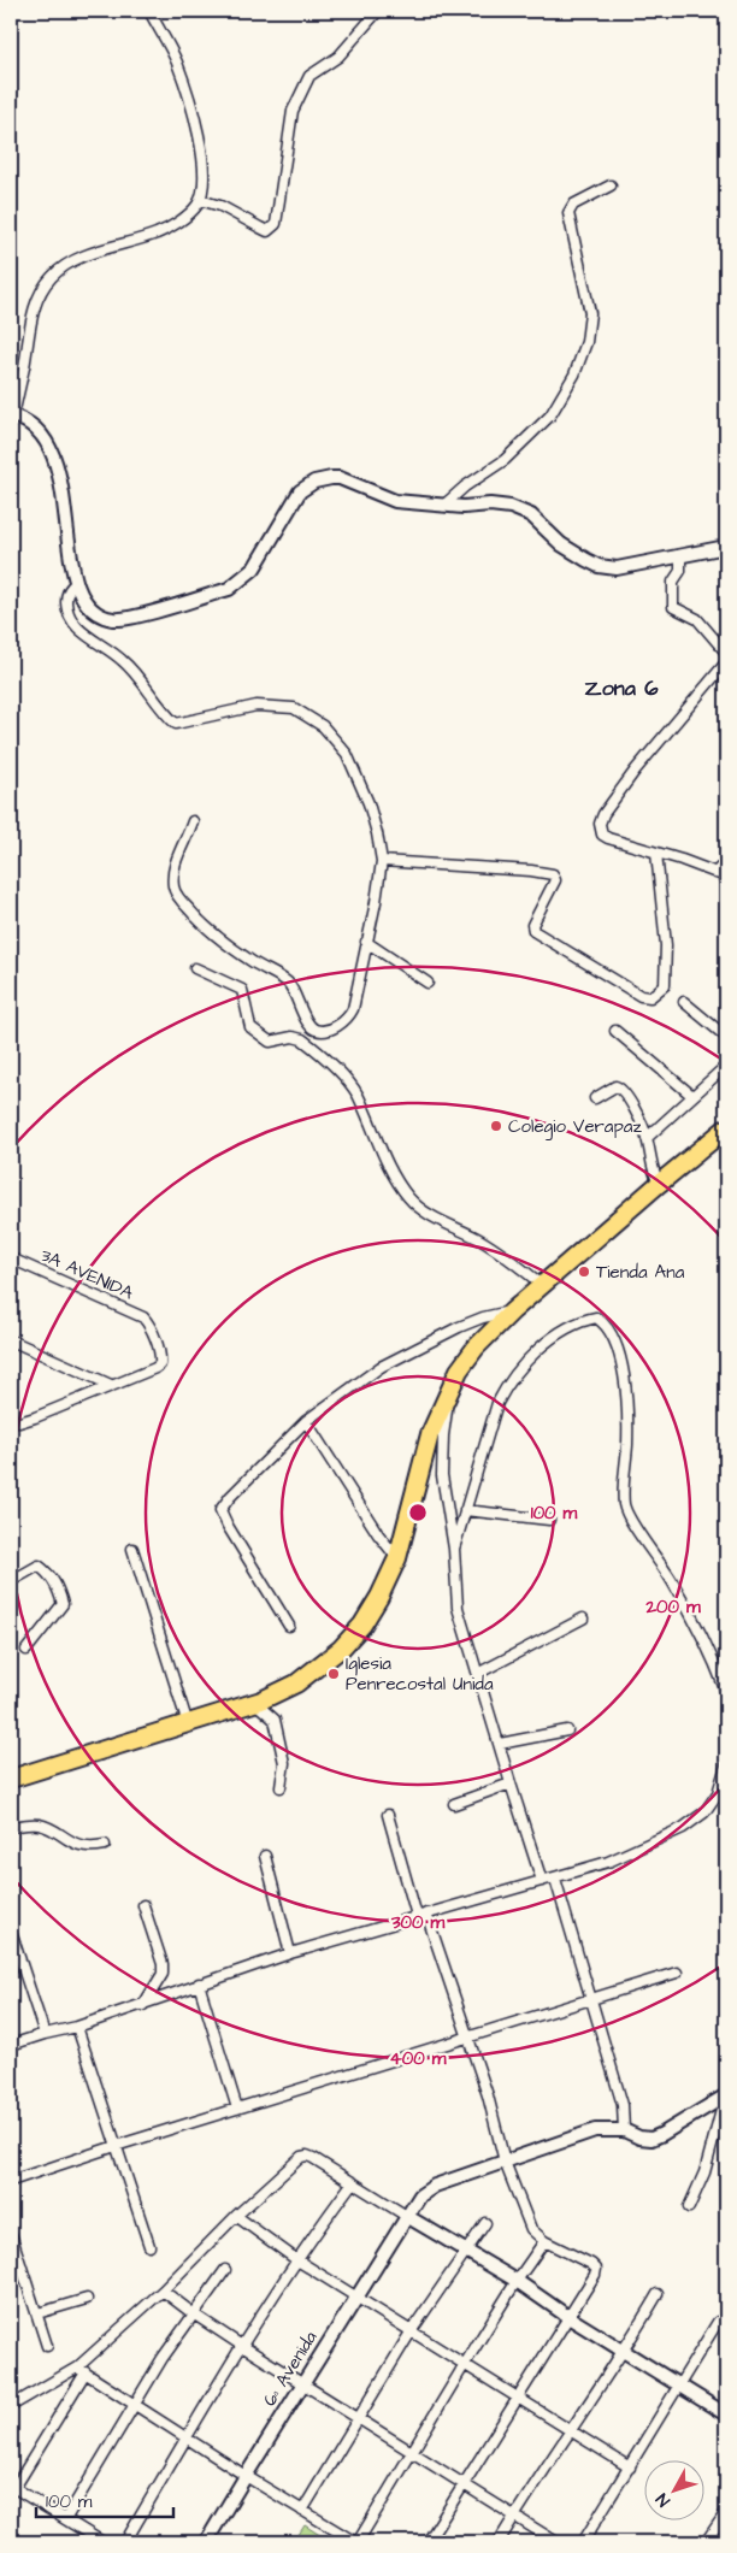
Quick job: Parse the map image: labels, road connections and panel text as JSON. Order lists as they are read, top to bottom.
{
  "streets": {
    "street": ["3A AVENIDA", "6ª Avenida"]
  },
  "districts": ["Zona 6"],
  "places": ["Colegio Verapaz", "Tienda Ana", "Iglesia Penrecostal Unida"],
  "scale_bar": "100 m",
  "north": "bottom left",
  "rings": [
    "100 m",
    "200 m",
    "300 m",
    "400 m"
  ]
}
